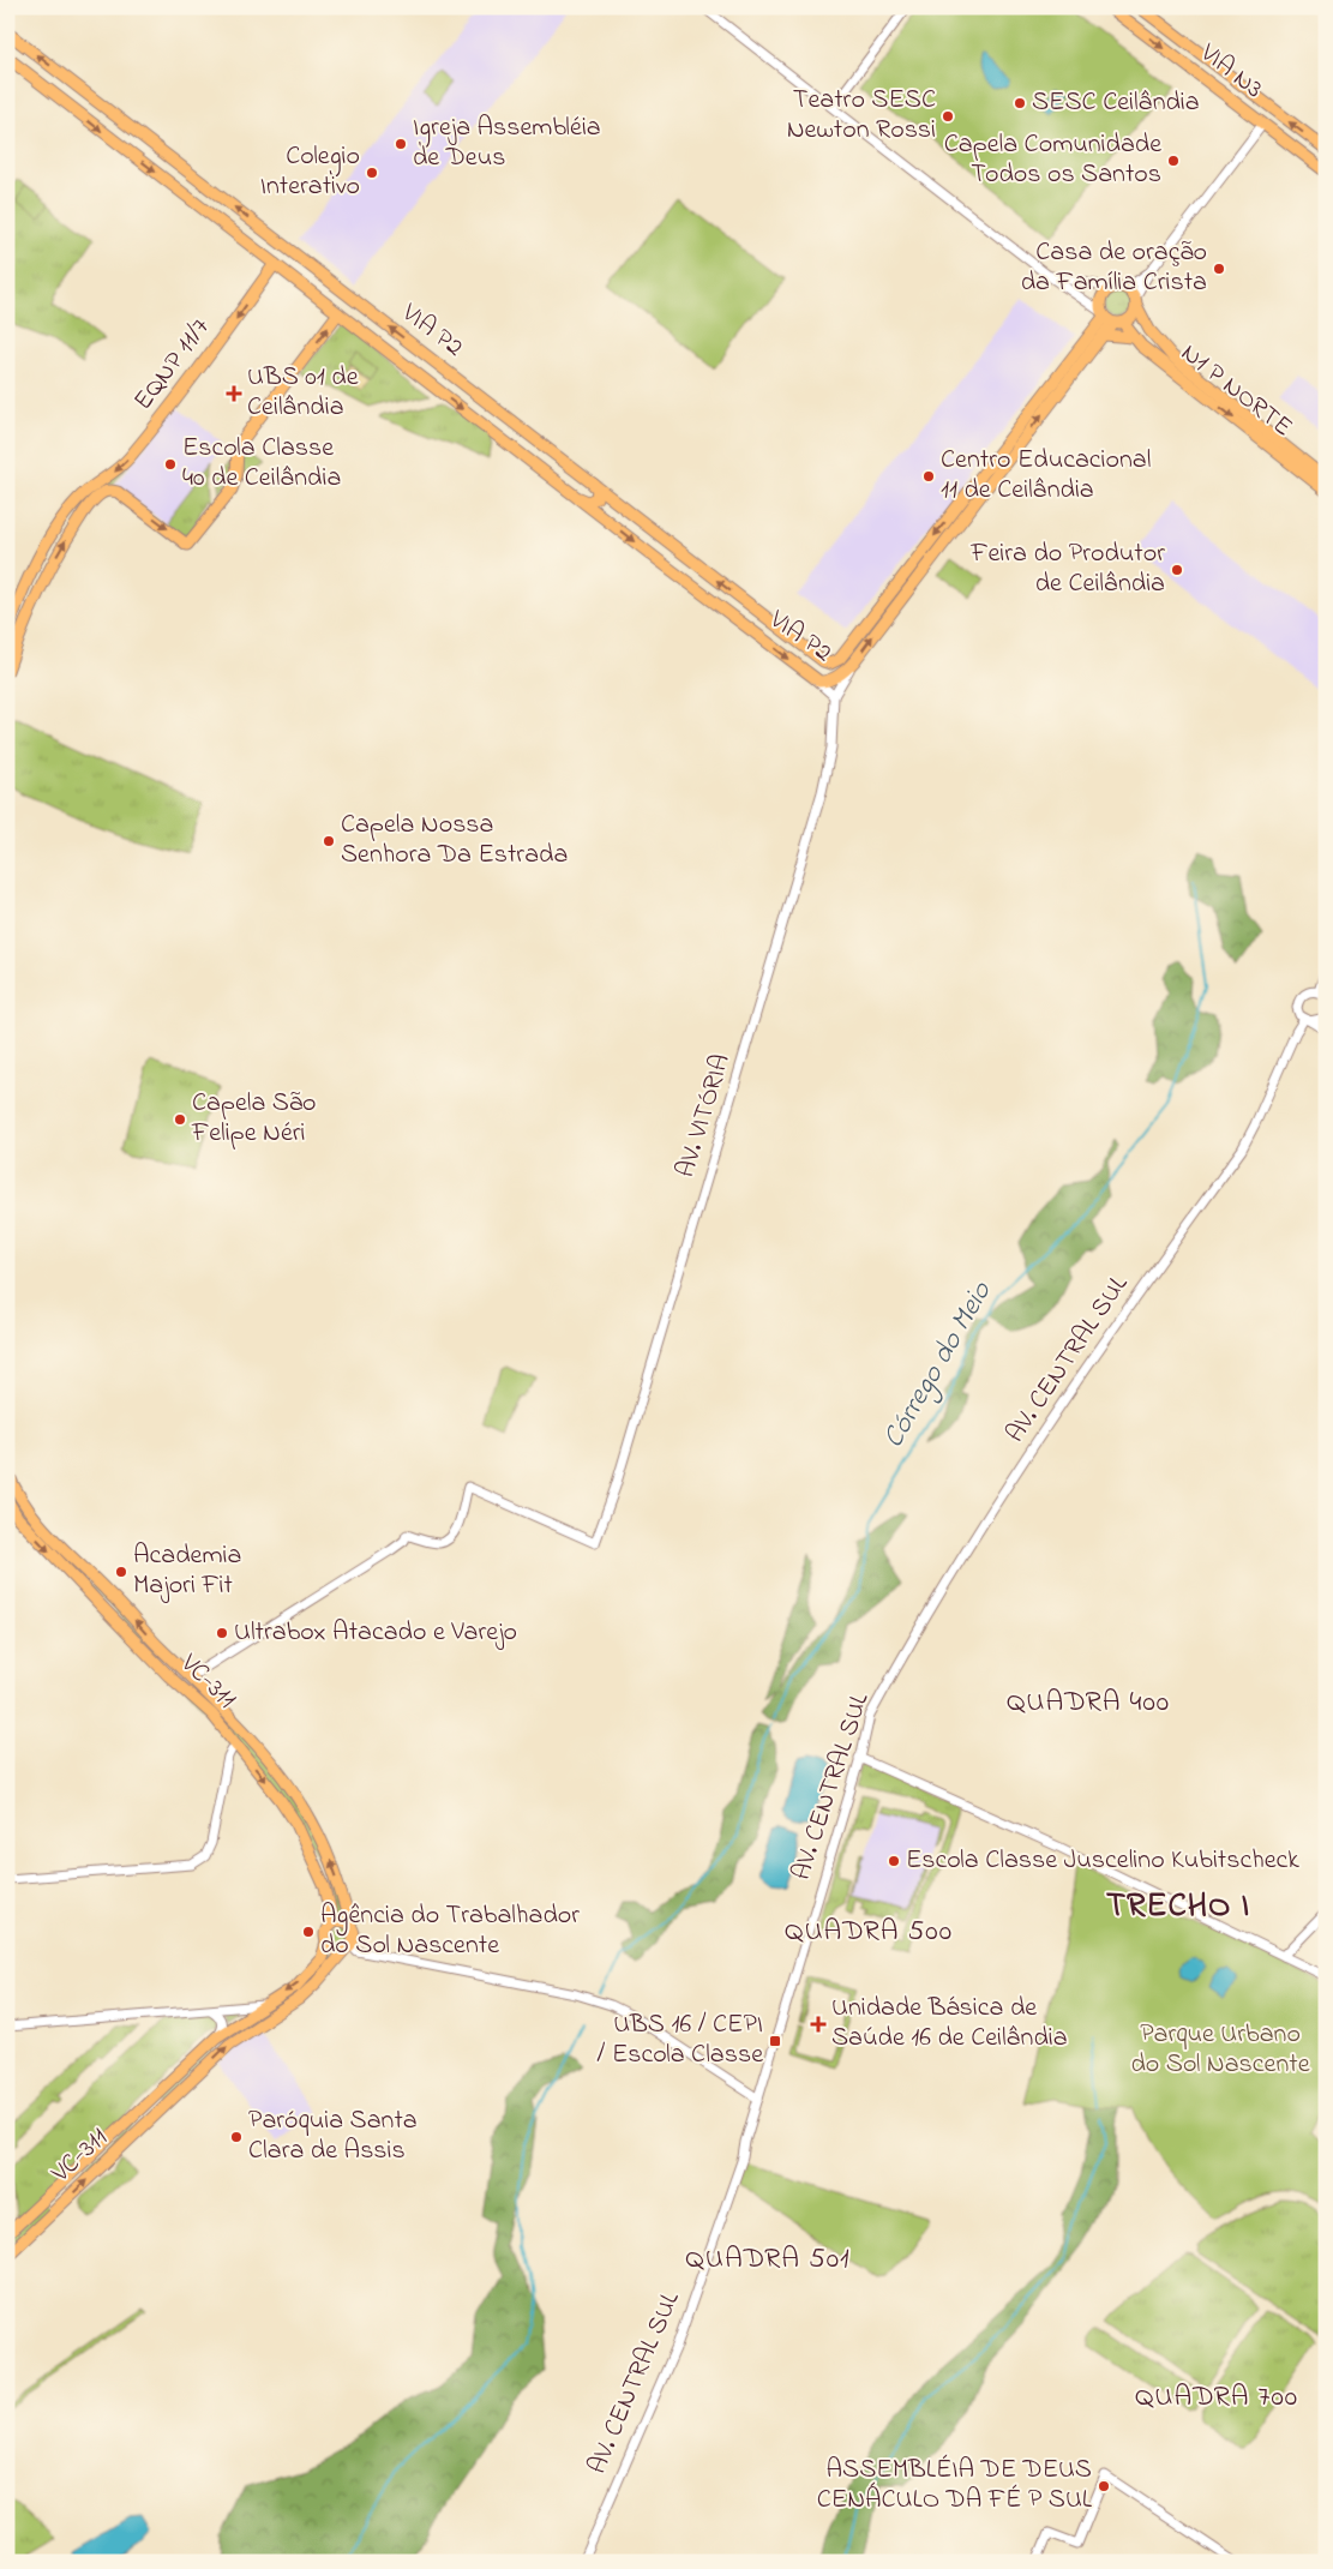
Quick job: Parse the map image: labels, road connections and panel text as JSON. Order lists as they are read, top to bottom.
{
  "streets": {
    "main road": [
      "VIA N3",
      "VIA P2",
      "EQNP 11/7",
      "N1 P NORTE",
      "VC-311"
    ],
    "street": ["AV. VITÓRIA", "AV. CENTRAL SUL"]
  },
  "crossings": [
    ["VIA P2", "EQNP 11/7"],
    ["VIA P2", "N1 P NORTE"],
    ["AV. VITÓRIA", "VC-311"]
  ],
  "one_way": ["EQNP 11/7"],
  "districts": [
    "QUADRA 400",
    "TRECHO I",
    "QUADRA 500",
    "QUADRA 501",
    "QUADRA 700"
  ],
  "water": ["Córrego do Meio"],
  "parks": ["Parque Urbano do Sol Nascente"],
  "places": {
    "other": [
      "SESC Ceilândia",
      "Teatro SESC Newton Rossi",
      "Igreja Assembléia de Deus",
      "Capela Comunidade Todos os Santos",
      "Colegio Interativo",
      "Casa de oração da Família Crista",
      "Escola Classe 40 de Ceilândia",
      "Centro Educacional 11 de Ceilândia",
      "Feira do Produtor de Ceilândia",
      "Capela Nossa Senhora Da Estrada",
      "Capela São Felipe Néri",
      "Academia Majori Fit",
      "Ultrabox Atacado e Varejo",
      "Escola Classe Juscelino Kubitscheck",
      "Agência do Trabalhador do Sol Nascente",
      "Paróquia Santa Clara de Assis",
      "ASSEMBLÉIA DE DEUS CENÁCULO DA FÉ P SUL"
    ],
    "health": ["UBS 01 de Ceilândia", "Unidade Básica de Saúde 16 de Ceilândia"],
    "transit": ["UBS 16 / CEPI / Escola Classe"]
  }
}
